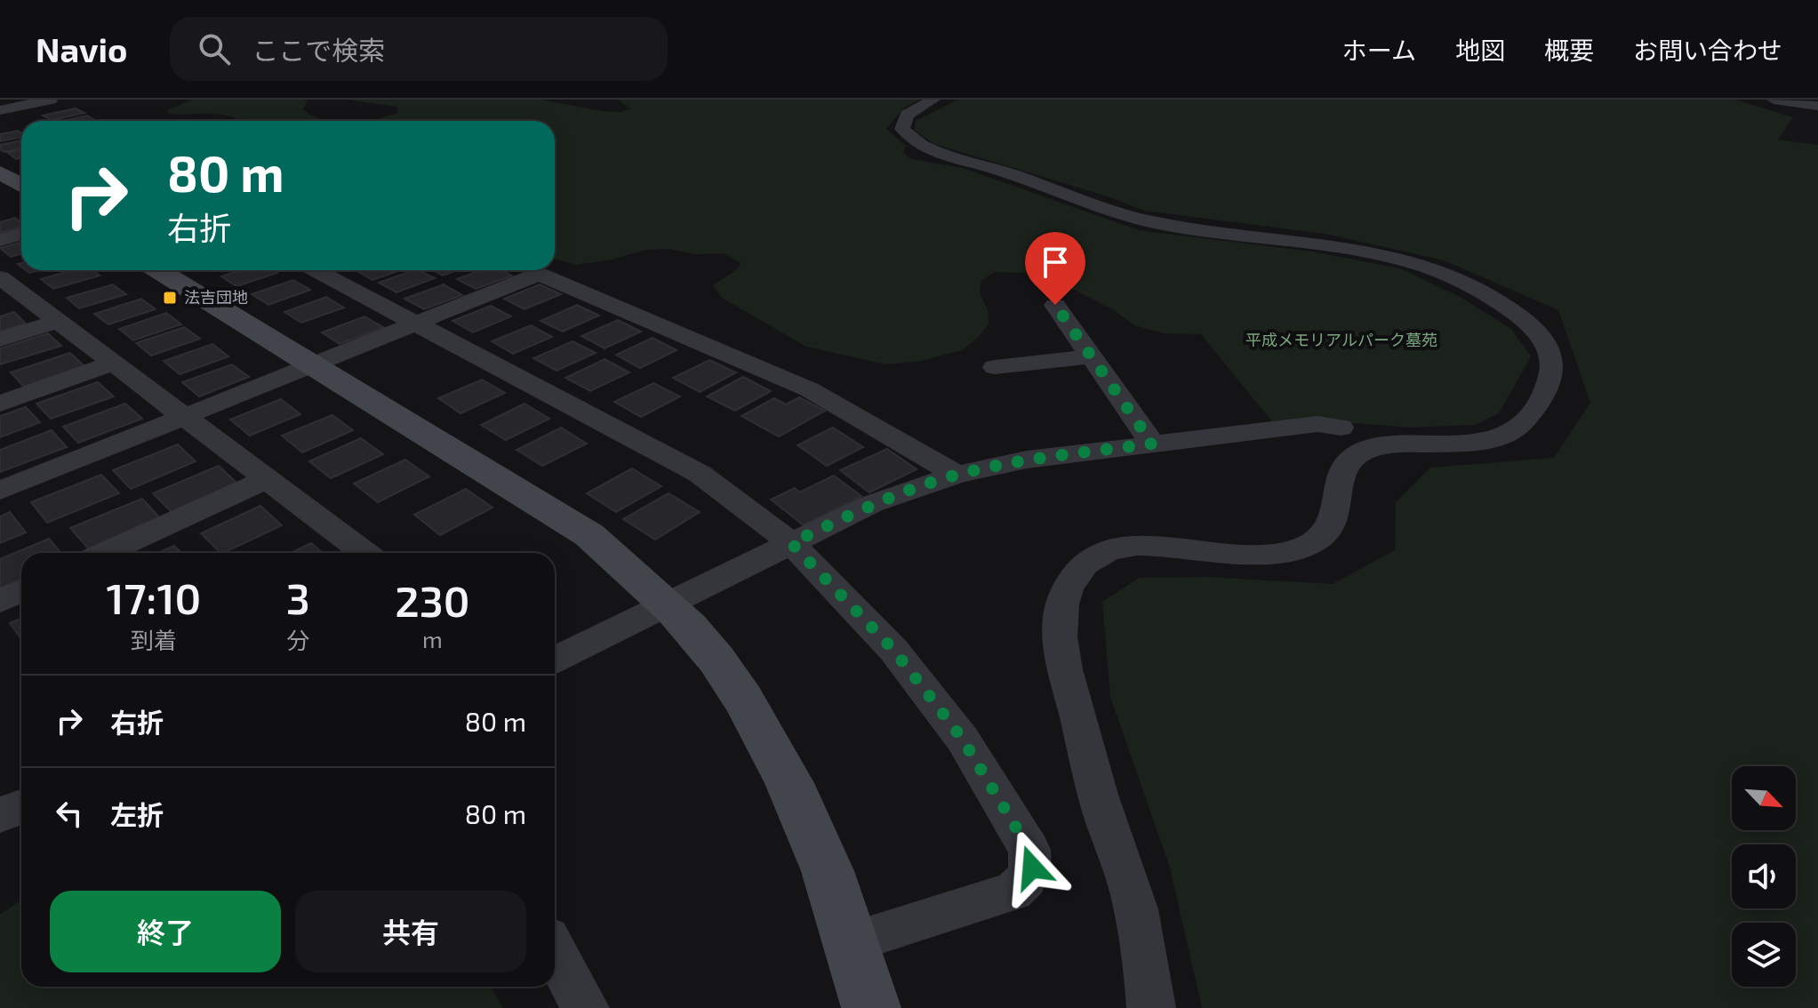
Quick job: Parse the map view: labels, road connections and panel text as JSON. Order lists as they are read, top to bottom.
{
  "parks": ["平成メモリアルパーク墓苑"],
  "places": {
    "transit": ["法吉団地"]
  },
  "north": "bottom right",
  "page": {
    "header": "Navio",
    "search": "ここで検索",
    "nav": [
      "ホーム",
      "地図",
      "概要",
      "お問い合わせ"
    ],
    "turn": ["80 m", "右折"],
    "eta": [
      "17:10",
      "到着",
      "3",
      "分",
      "230",
      "m"
    ],
    "list": [
      {
        "name": "右折",
        "value": "80 m"
      },
      {
        "name": "左折",
        "value": "80 m"
      }
    ],
    "buttons": ["終了", "共有"]
  }
}
